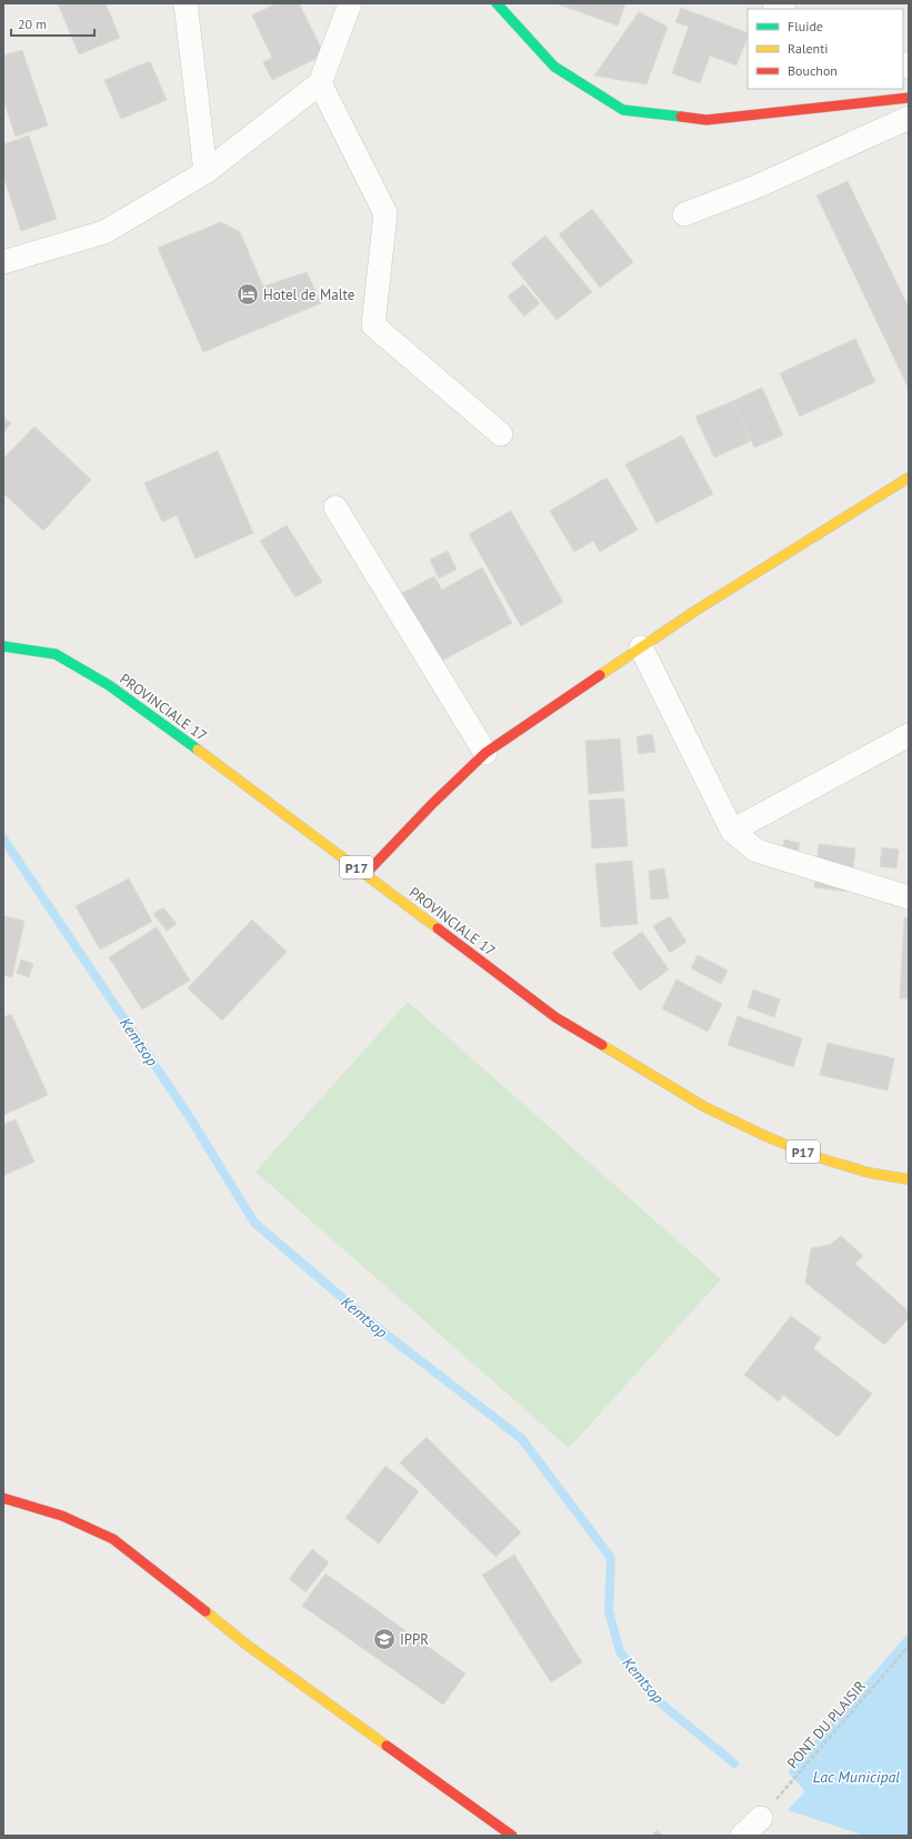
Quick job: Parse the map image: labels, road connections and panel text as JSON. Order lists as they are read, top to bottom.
{
  "streets": {
    "main road": ["PROVINCIALE 17", "P17"],
    "path": ["PONT DU PLAISIR"]
  },
  "water": ["Kemtsop", "Lac Municipal"],
  "places": {
    "hotel": ["Hotel de Malte"],
    "school or university": ["IPPR"]
  },
  "legend": ["Fluide", "Ralenti", "Bouchon"],
  "scale_bar": "20 m"
}
